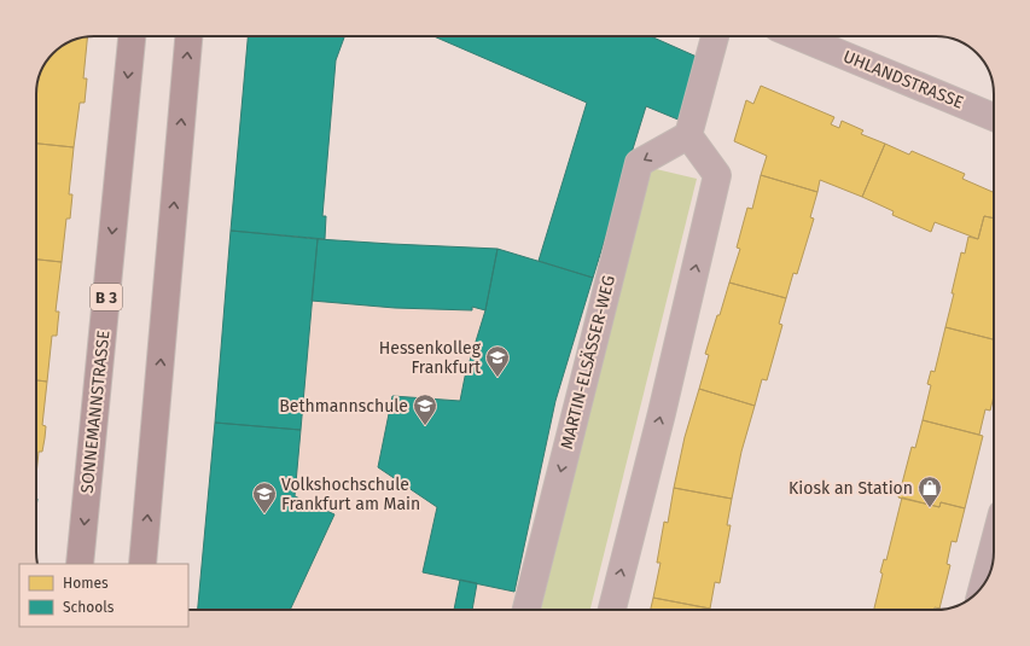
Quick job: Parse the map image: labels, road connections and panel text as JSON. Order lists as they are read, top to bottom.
{
  "streets": {
    "main road": ["B 3", "SONNEMANNSTRASSE"],
    "street": ["UHLANDSTRASSE", "MARTIN-ELSÄSSER-WEG"]
  },
  "places": {
    "school or university": ["Hessenkolleg Frankfurt", "Bethmannschule", "Volkshochschule Frankfurt am Main"],
    "shop": ["Kiosk an Station"]
  },
  "legend": ["Homes", "Schools"]
}
